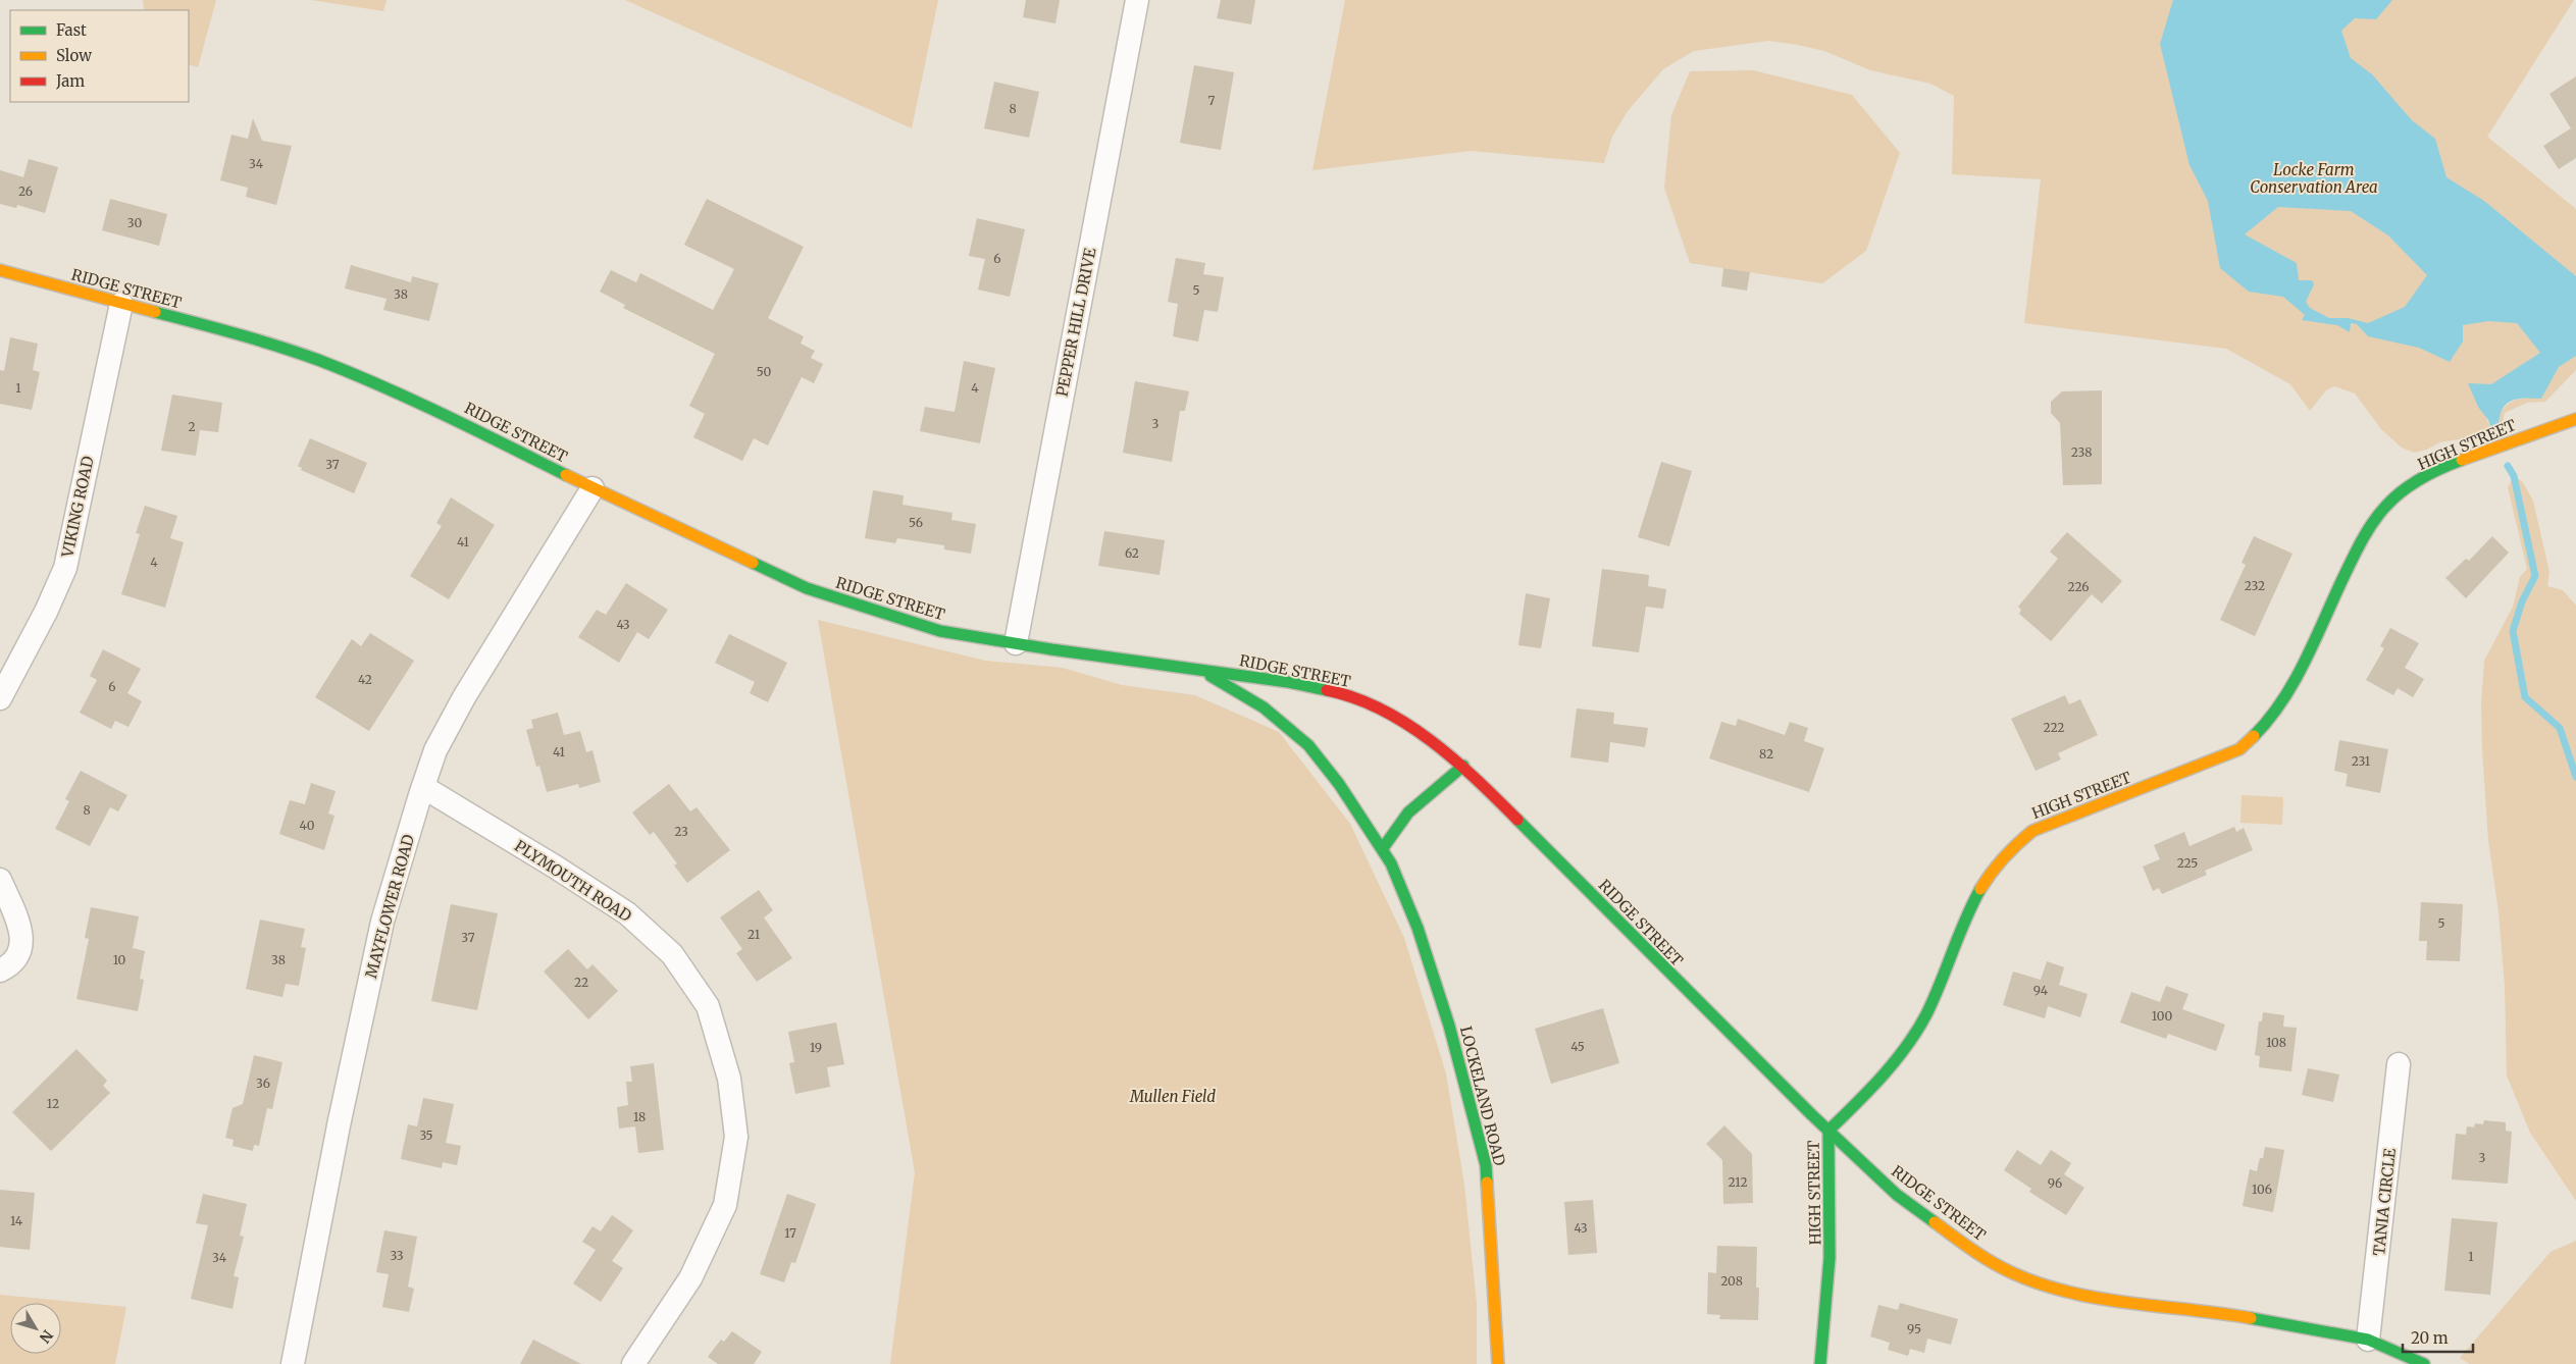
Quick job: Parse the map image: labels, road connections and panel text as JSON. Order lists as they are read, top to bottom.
{
  "streets": {
    "street": [
      "RIDGE STREET",
      "PEPPER HILL DRIVE",
      "HIGH STREET",
      "VIKING ROAD",
      "PLYMOUTH ROAD",
      "MAYFLOWER ROAD",
      "LOCKELAND ROAD",
      "TANIA CIRCLE"
    ]
  },
  "crossings": [
    ["RIDGE STREET", "PEPPER HILL DRIVE"],
    ["RIDGE STREET", "HIGH STREET"],
    ["RIDGE STREET", "VIKING ROAD"],
    ["RIDGE STREET", "MAYFLOWER ROAD"],
    ["RIDGE STREET", "LOCKELAND ROAD"],
    ["RIDGE STREET", "TANIA CIRCLE"],
    ["PLYMOUTH ROAD", "MAYFLOWER ROAD"]
  ],
  "parks": ["Locke Farm Conservation Area", "Mullen Field"],
  "house_numbers": [
    "7",
    "8",
    "34",
    "26",
    "30",
    "6",
    "5",
    "38",
    "50",
    "1",
    "4",
    "3",
    "2",
    "238",
    "37",
    "56",
    "41",
    "62",
    "4",
    "232",
    "226",
    "43",
    "42",
    "6",
    "222",
    "41",
    "82",
    "231",
    "8",
    "40",
    "23",
    "225",
    "5",
    "21",
    "37",
    "10",
    "38",
    "22",
    "94",
    "100",
    "108",
    "45",
    "19",
    "36",
    "12",
    "18",
    "35",
    "3",
    "212",
    "96",
    "106",
    "14",
    "43",
    "17",
    "33",
    "1",
    "34",
    "208",
    "95"
  ],
  "legend": ["Fast", "Slow", "Jam"],
  "scale_bar": "20 m",
  "north": "bottom right"
}
